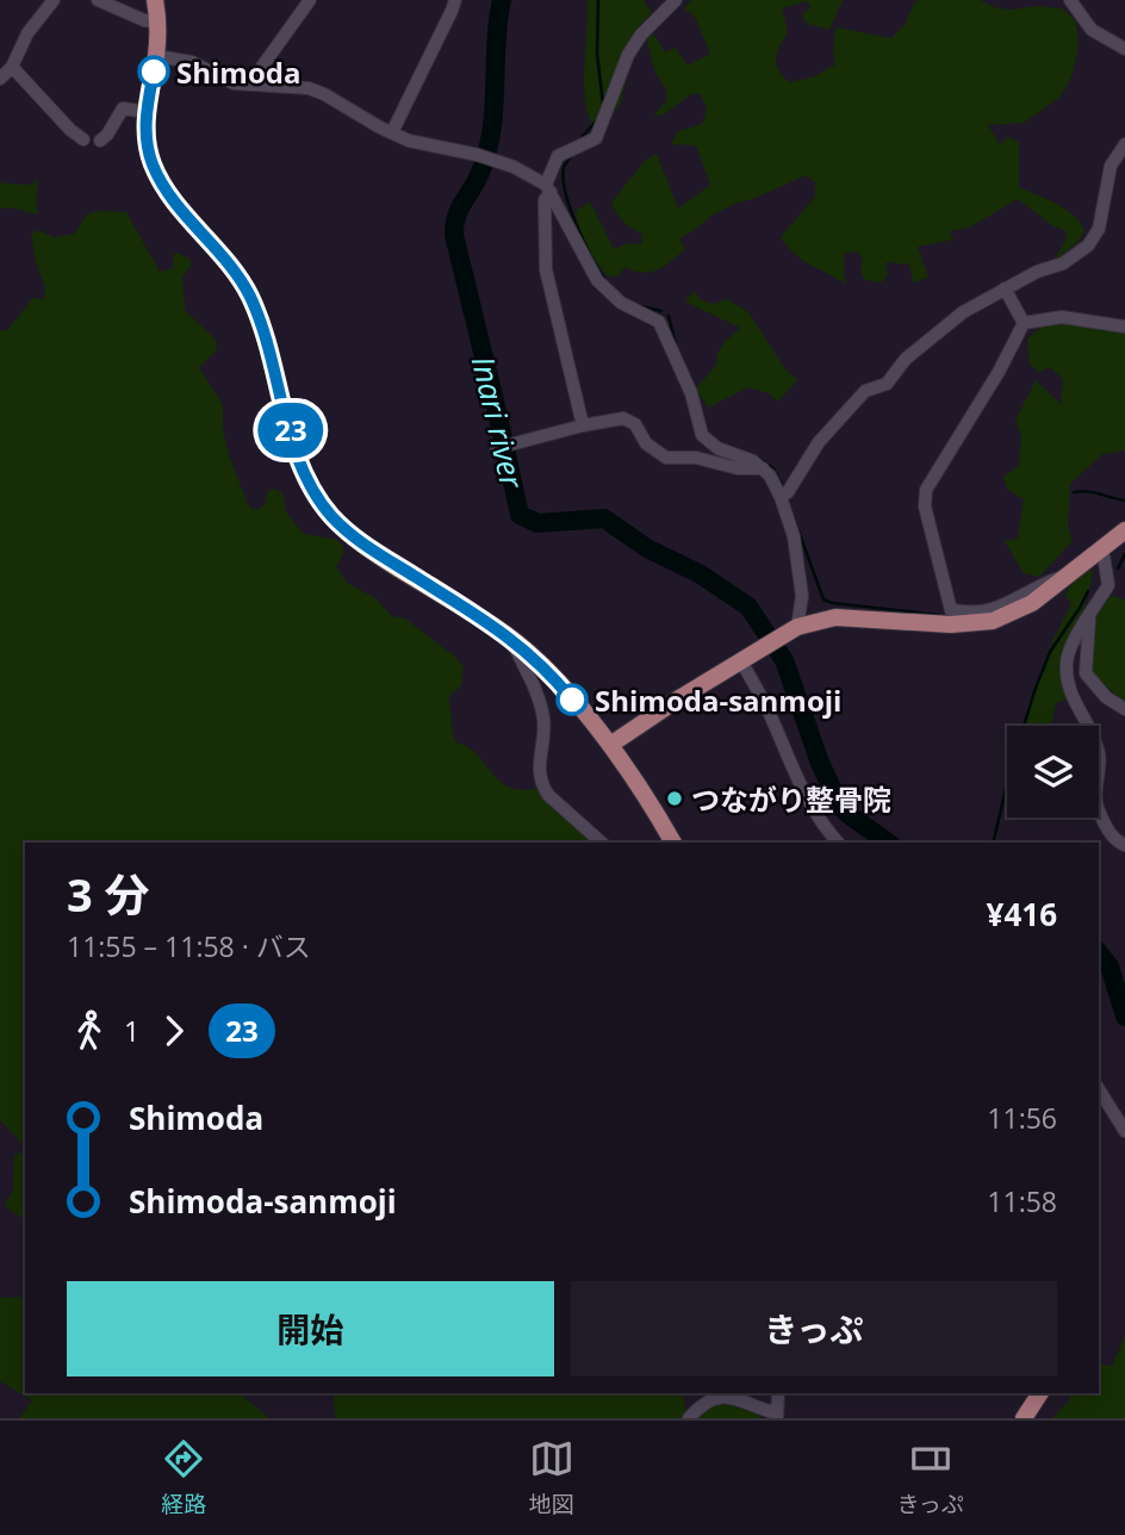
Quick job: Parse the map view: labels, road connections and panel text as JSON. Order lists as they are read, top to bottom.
{
  "water": ["Inari river"],
  "places": ["Shimoda", "Shimoda-sanmoji", "つながり整骨院"],
  "lines": ["bus line 23"],
  "page": {
    "on_map": "23",
    "heading": ["3 分", "11:55 – 11:58 · バス", "¥416"],
    "legs": ["1", "23"],
    "list": [
      {
        "name": "Shimoda",
        "value": "11:56"
      },
      {
        "name": "Shimoda-sanmoji",
        "value": "11:58"
      }
    ],
    "buttons": ["開始", "きっぷ"],
    "tabs": ["経路", "地図", "きっぷ"]
  }
}
